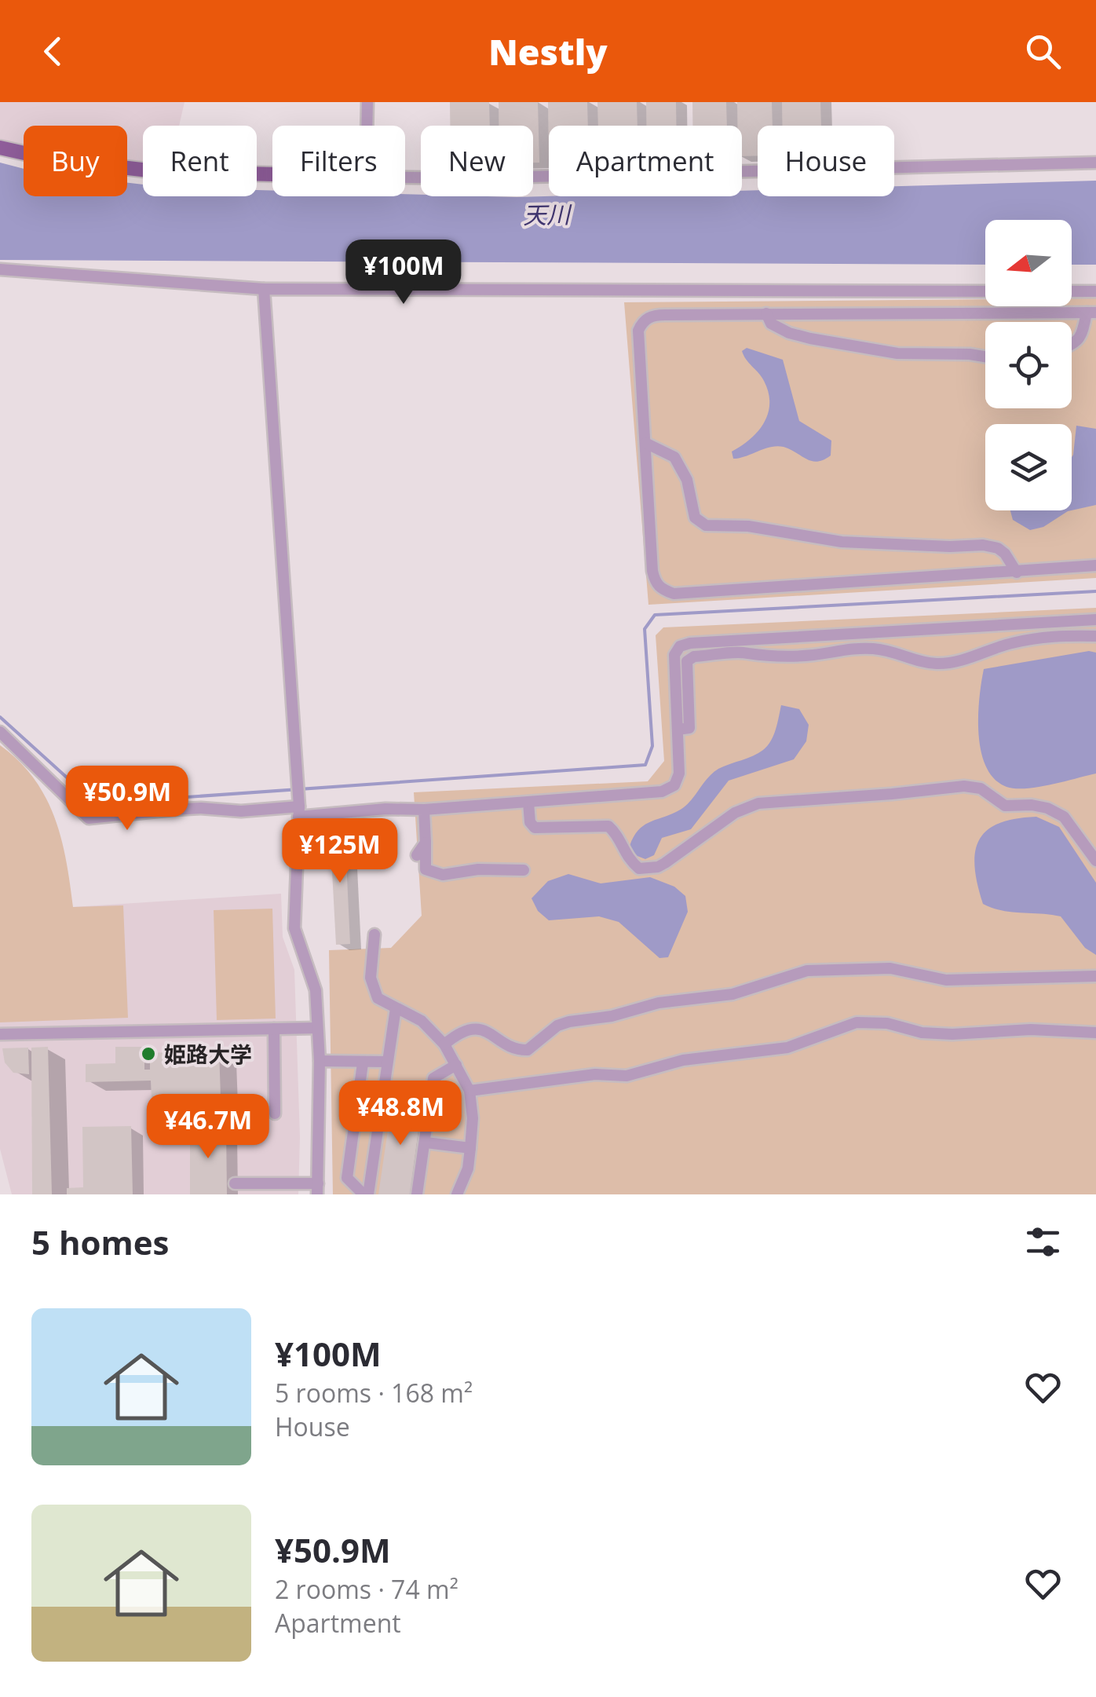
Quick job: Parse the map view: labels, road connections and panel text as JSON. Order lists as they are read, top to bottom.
{
  "water": ["天川"],
  "places": ["姫路大学"],
  "north": "left",
  "page": {
    "header": "Nestly",
    "chip": [
      "Buy",
      "Rent",
      "Filters",
      "New",
      "Apartment",
      "House"
    ],
    "price": [
      "¥100M",
      "¥50.9M",
      "¥125M",
      "¥48.8M",
      "¥46.7M"
    ],
    "heading": "5 homes",
    "list": [
      {
        "name": "¥100M",
        "note": "5 rooms · 168 m² · House"
      },
      {
        "name": "¥50.9M",
        "note": "2 rooms · 74 m² · Apartment"
      }
    ]
  }
}
